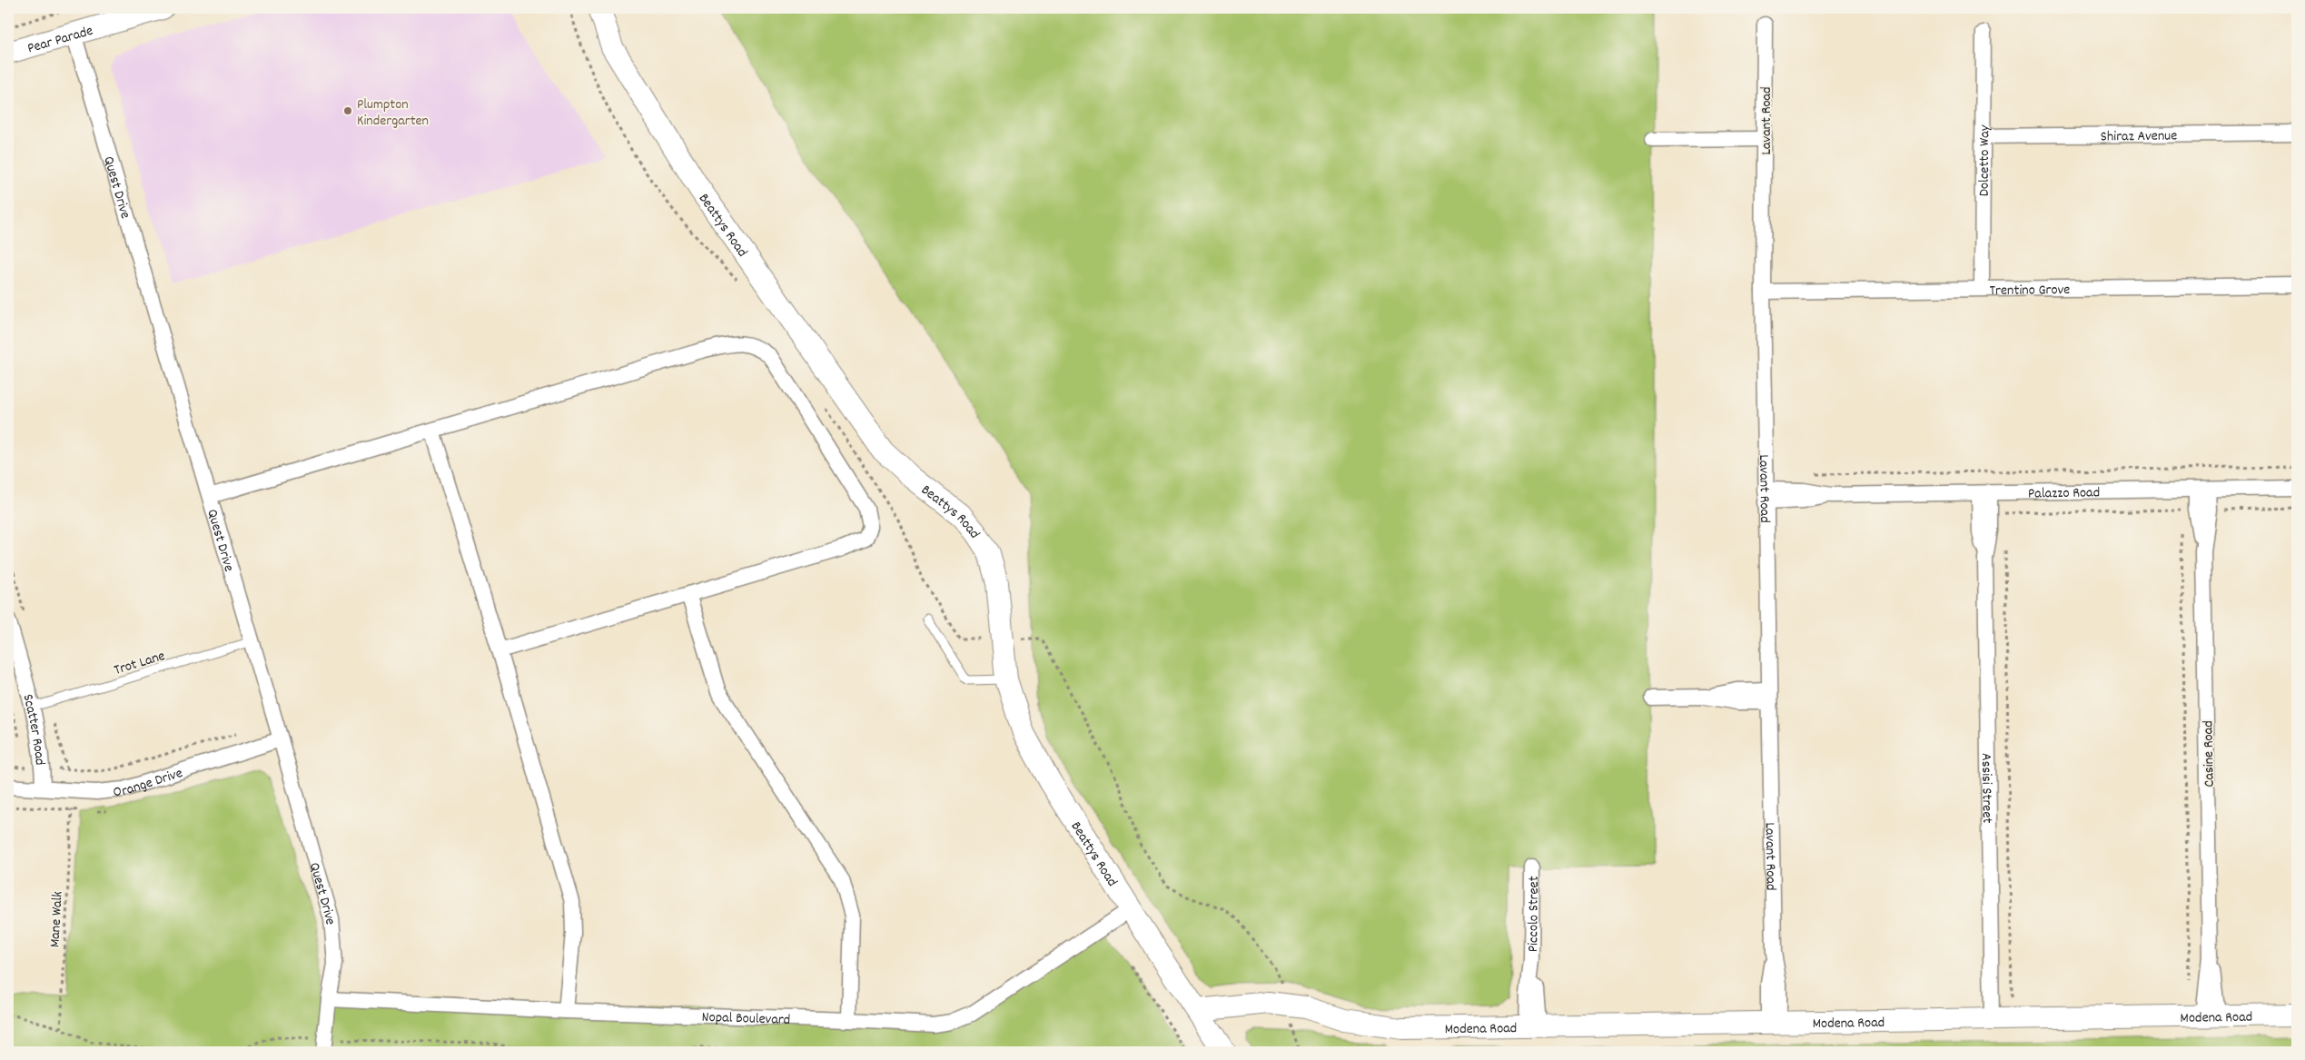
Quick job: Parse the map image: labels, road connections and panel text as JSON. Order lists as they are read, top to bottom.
{
  "streets": {
    "street": [
      "Pear Parade",
      "Lavant Road",
      "Shiraz Avenue",
      "Dolcetto Way",
      "Quest Drive",
      "Beattys Road",
      "Trentino Grove",
      "Palazzo Road",
      "Scatter Road",
      "Casine Road",
      "Orange Drive",
      "Assisi Street",
      "Piccolo Street",
      "Modena Road",
      "Nopal Boulevard"
    ],
    "lane": ["Trot Lane"],
    "path": ["Mane Walk"]
  },
  "crossings": [
    ["Pear Parade", "Quest Drive"],
    ["Lavant Road", "Trentino Grove"],
    ["Lavant Road", "Palazzo Road"],
    ["Lavant Road", "Modena Road"],
    ["Shiraz Avenue", "Dolcetto Way"],
    ["Dolcetto Way", "Trentino Grove"],
    ["Quest Drive", "Trot Lane"],
    ["Quest Drive", "Orange Drive"],
    ["Quest Drive", "Nopal Boulevard"],
    ["Beattys Road", "Modena Road"],
    ["Beattys Road", "Nopal Boulevard"],
    ["Palazzo Road", "Casine Road"],
    ["Palazzo Road", "Assisi Street"],
    ["Trot Lane", "Scatter Road"],
    ["Scatter Road", "Orange Drive"],
    ["Casine Road", "Modena Road"],
    ["Assisi Street", "Modena Road"],
    ["Piccolo Street", "Modena Road"]
  ],
  "places": ["Plumpton Kindergarten"]
}
